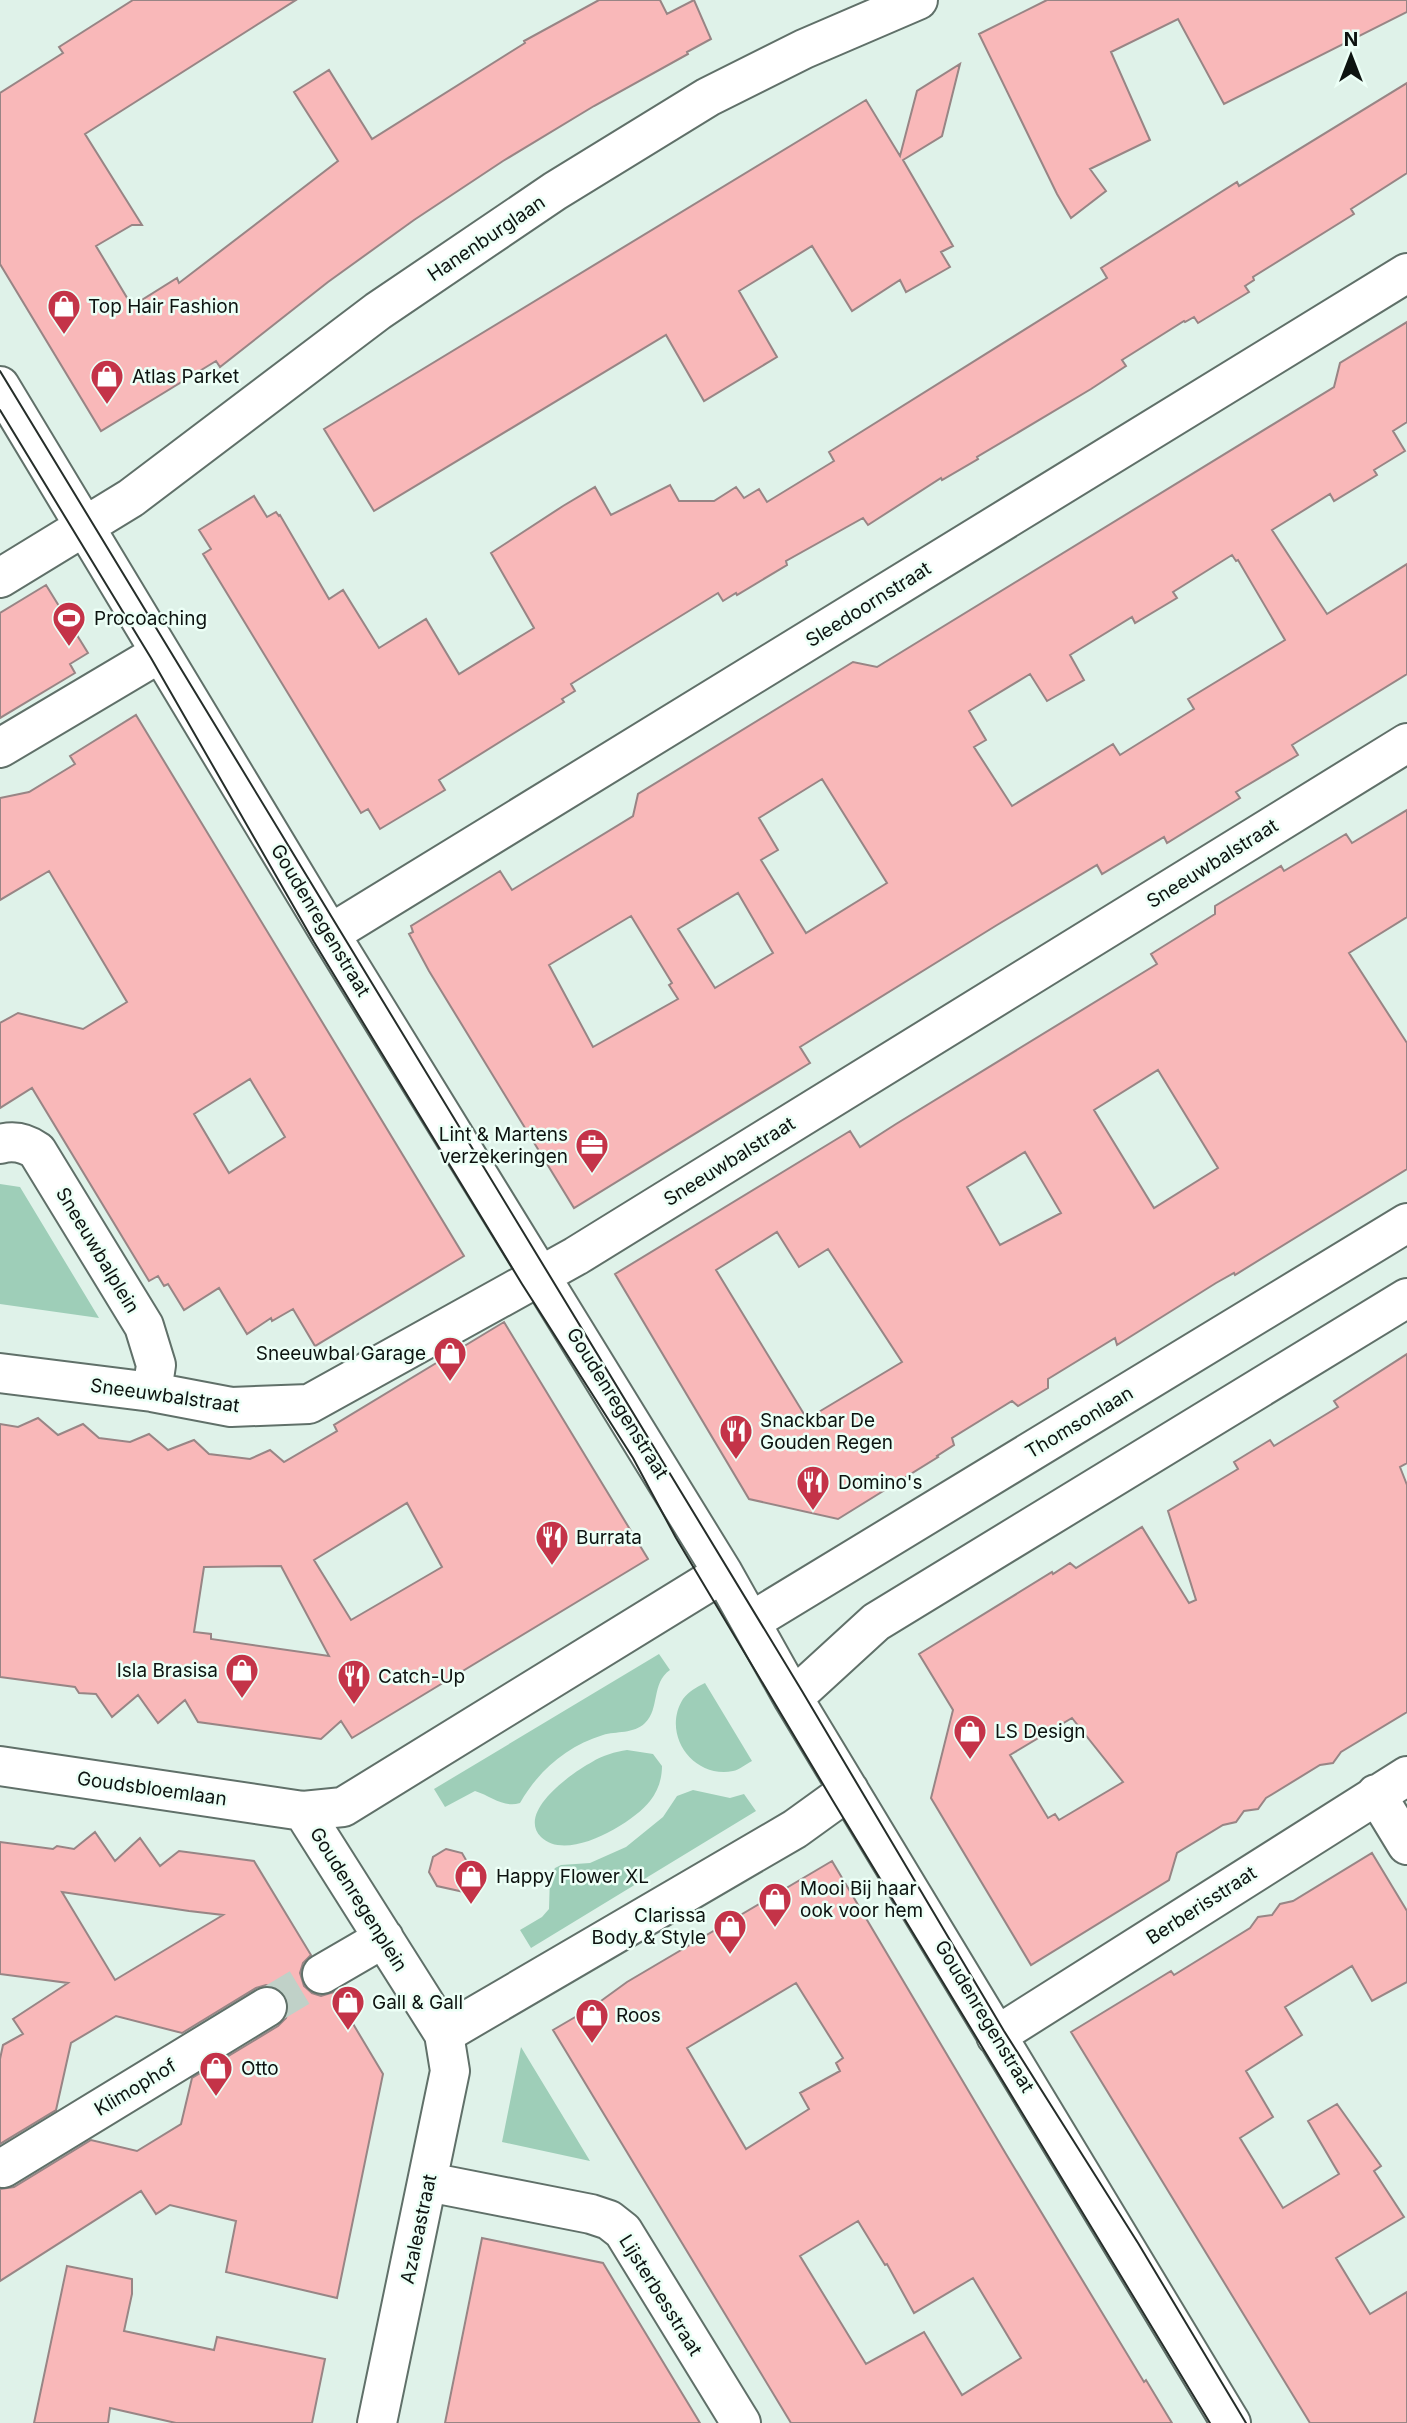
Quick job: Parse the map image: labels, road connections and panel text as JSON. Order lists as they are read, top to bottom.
{
  "streets": {
    "street": [
      "Hanenburglaan",
      "Sleedoornstraat",
      "Sneeuwbalstraat",
      "Goudenregenstraat",
      "Sneeuwbalplein",
      "Thomsonlaan",
      "Goudsbloemlaan",
      "Goudenregenplein",
      "Berberisstraat",
      "Klimophof",
      "Azaleastraat",
      "Lijsterbesstraat"
    ]
  },
  "crossings": [
    ["Hanenburglaan", "Goudenregenstraat"],
    ["Sleedoornstraat", "Goudenregenstraat"],
    ["Sneeuwbalstraat", "Goudenregenstraat"],
    ["Sneeuwbalstraat", "Sneeuwbalplein"],
    ["Goudenregenstraat", "Thomsonlaan"],
    ["Goudenregenstraat", "Goudenregenplein"],
    ["Goudenregenstraat", "Berberisstraat"],
    ["Goudsbloemlaan", "Goudenregenplein"],
    ["Goudenregenplein", "Azaleastraat"],
    ["Azaleastraat", "Lijsterbesstraat"]
  ],
  "places": {
    "shop": [
      "Top Hair Fashion",
      "Atlas Parket",
      "Sneeuwbal Garage",
      "Isla Brasisa",
      "LS Design",
      "Happy Flower XL",
      "Mooi Bij haar ook voor hem",
      "Clarissa Body & Style",
      "Gall & Gall",
      "Roos",
      "Otto"
    ],
    "sports": ["Procoaching"],
    "office": ["Lint & Martens verzekeringen"],
    "restaurant": [
      "Snackbar De Gouden Regen",
      "Domino's",
      "Burrata",
      "Catch-Up"
    ]
  },
  "north": "top"
}
